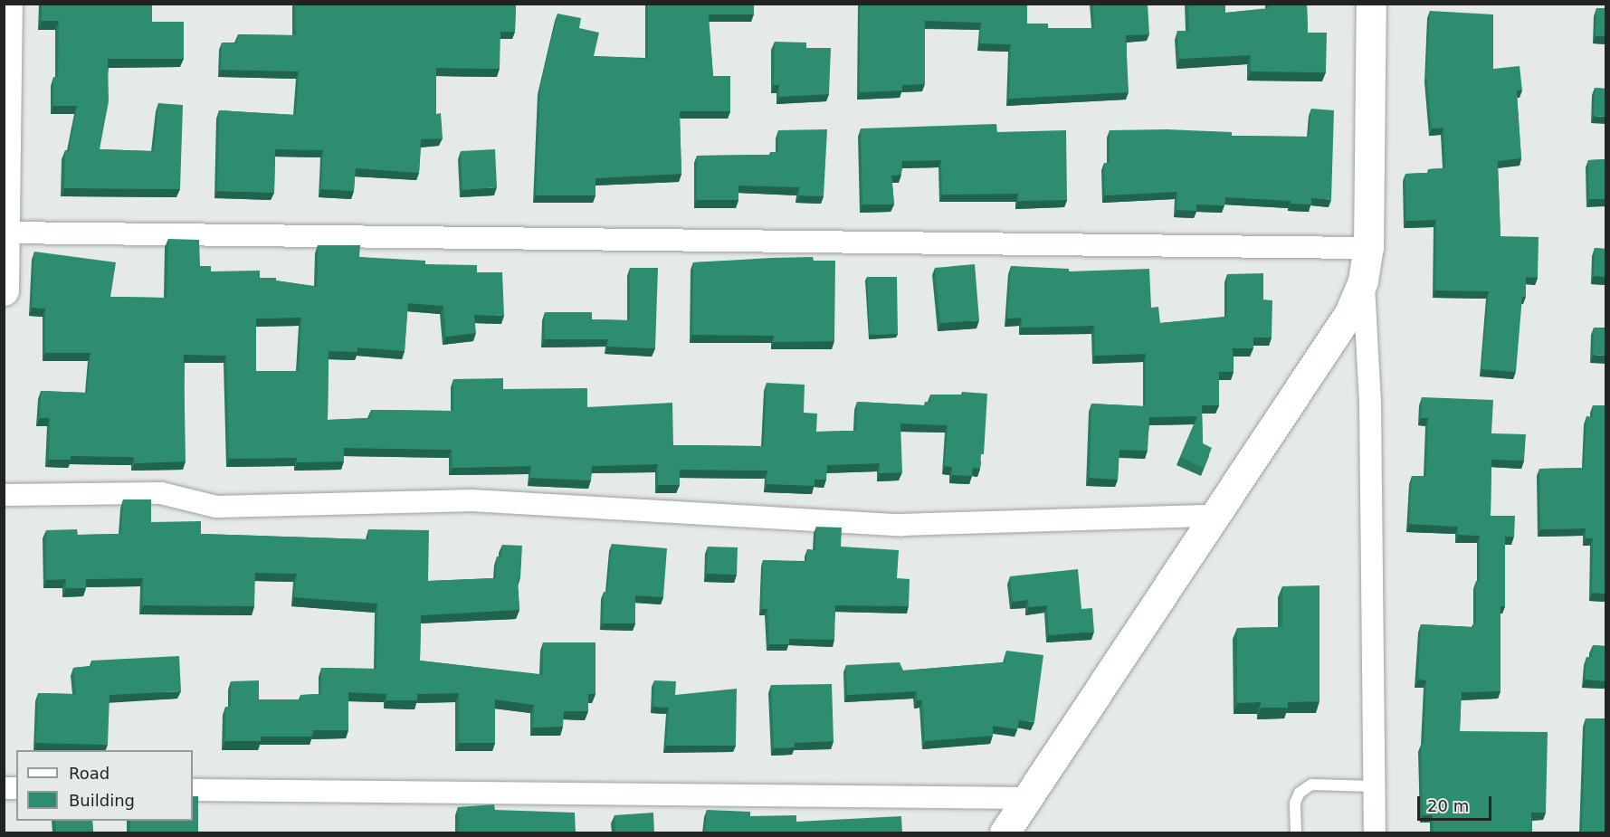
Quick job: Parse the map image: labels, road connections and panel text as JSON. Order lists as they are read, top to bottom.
{
  "legend": ["Road", "Building"],
  "scale_bar": "20 m"
}
